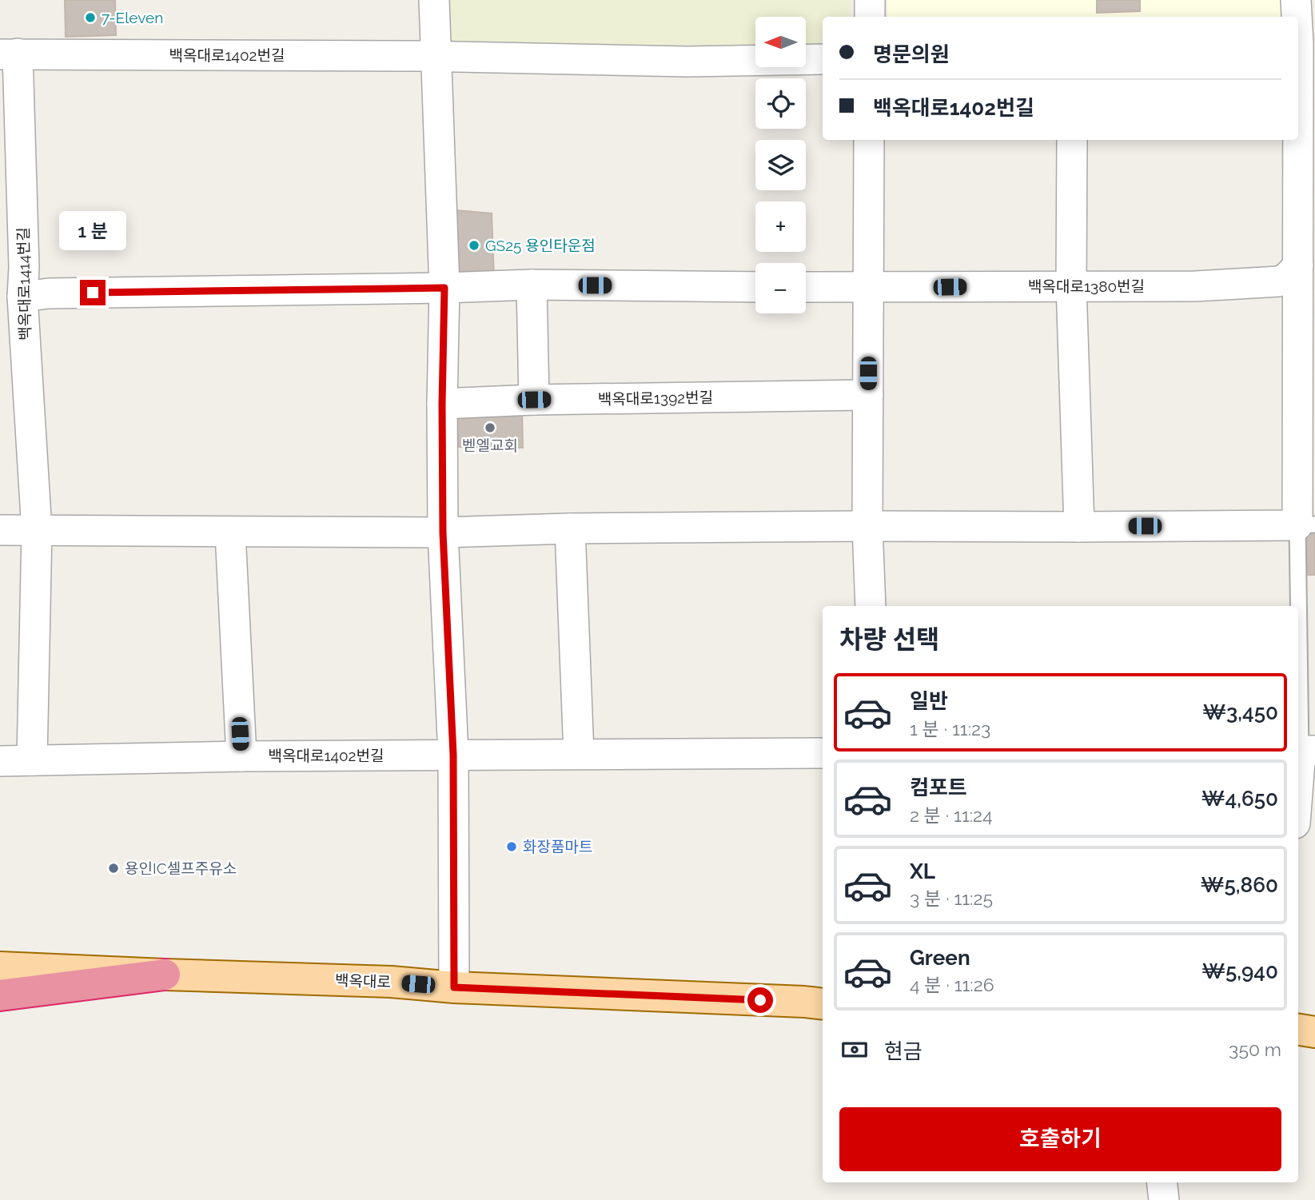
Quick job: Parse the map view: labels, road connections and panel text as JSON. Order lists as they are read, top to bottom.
{
  "streets": {
    "main road": ["백옥대로"],
    "street": [
      "백옥대로1402번길",
      "백옥대로1414번길",
      "백옥대로1380번길",
      "백옥대로1392번길"
    ]
  },
  "crossings": [
    ["백옥대로1402번길", "백옥대로1414번길"]
  ],
  "places": [
    "7-Eleven",
    "GS25 용인타운점",
    "벧엘교회",
    "화장품마트",
    "용인IC셀프주유소"
  ],
  "north": "left",
  "page": {
    "map_buttons": ["+", "−"],
    "banner": ["명문의원", "백옥대로1402번길"],
    "bubble": "1 분",
    "heading": "차량 선택",
    "list": [
      {
        "name": "일반",
        "note": "1 분 · 11:23",
        "value": "₩3,450"
      },
      {
        "name": "컴포트",
        "note": "2 분 · 11:24",
        "value": "₩4,650"
      },
      {
        "name": "XL",
        "note": "3 분 · 11:25",
        "value": "₩5,860"
      },
      {
        "name": "Green",
        "note": "4 분 · 11:26",
        "value": "₩5,940"
      }
    ],
    "pay": ["현금", "350 m"],
    "buttons": "호출하기"
  }
}
